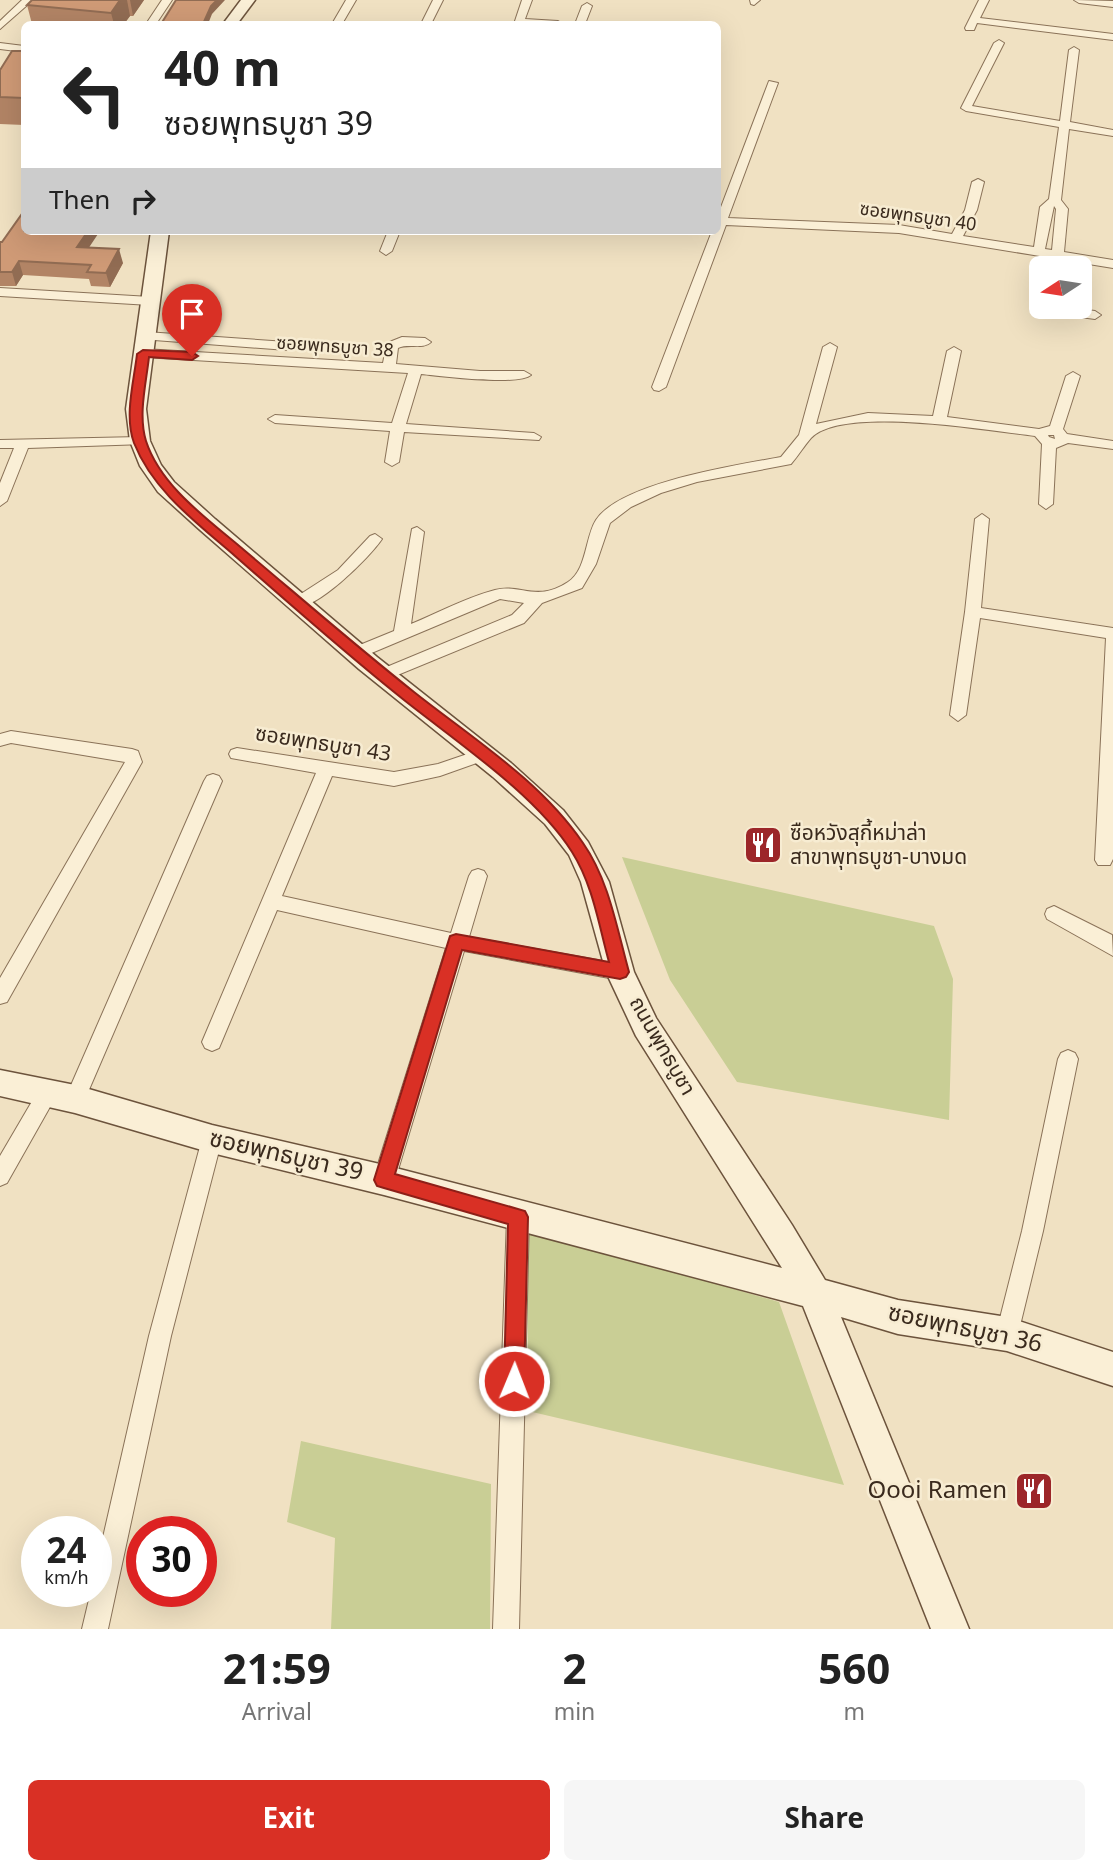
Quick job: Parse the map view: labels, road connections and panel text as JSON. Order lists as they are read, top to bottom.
{
  "streets": {
    "main road": ["ถนนพุทธบูชา"],
    "street": [
      "ซอยพุทธบูชา 40",
      "ซอยพุทธบูชา 38",
      "ซอยพุทธบูชา 43",
      "ซอยพุทธบูชา 39",
      "ซอยพุทธบูชา 36"
    ]
  },
  "crossings": [
    ["ซอยพุทธบูชา 38", "ถนนพุทธบูชา"],
    ["ซอยพุทธบูชา 43", "ถนนพุทธบูชา"],
    ["ถนนพุทธบูชา", "ซอยพุทธบูชา 39"],
    ["ถนนพุทธบูชา", "ซอยพุทธบูชา 36"],
    ["ซอยพุทธบูชา 39", "ซอยพุทธบูชา 36"]
  ],
  "places": {
    "restaurant": ["ซือหวังสุกี้หม่าล่า สาขาพุทธบูชา-บางมด", "Oooi Ramen"]
  },
  "north": "left",
  "page": {
    "turn": ["40 m", "ซอยพุทธบูชา 39"],
    "then": "Then",
    "speed": "24 km/h",
    "limit": "30",
    "eta": [
      "21:59",
      "Arrival",
      "2",
      "min",
      "560",
      "m"
    ],
    "buttons": ["Exit", "Share"]
  }
}
